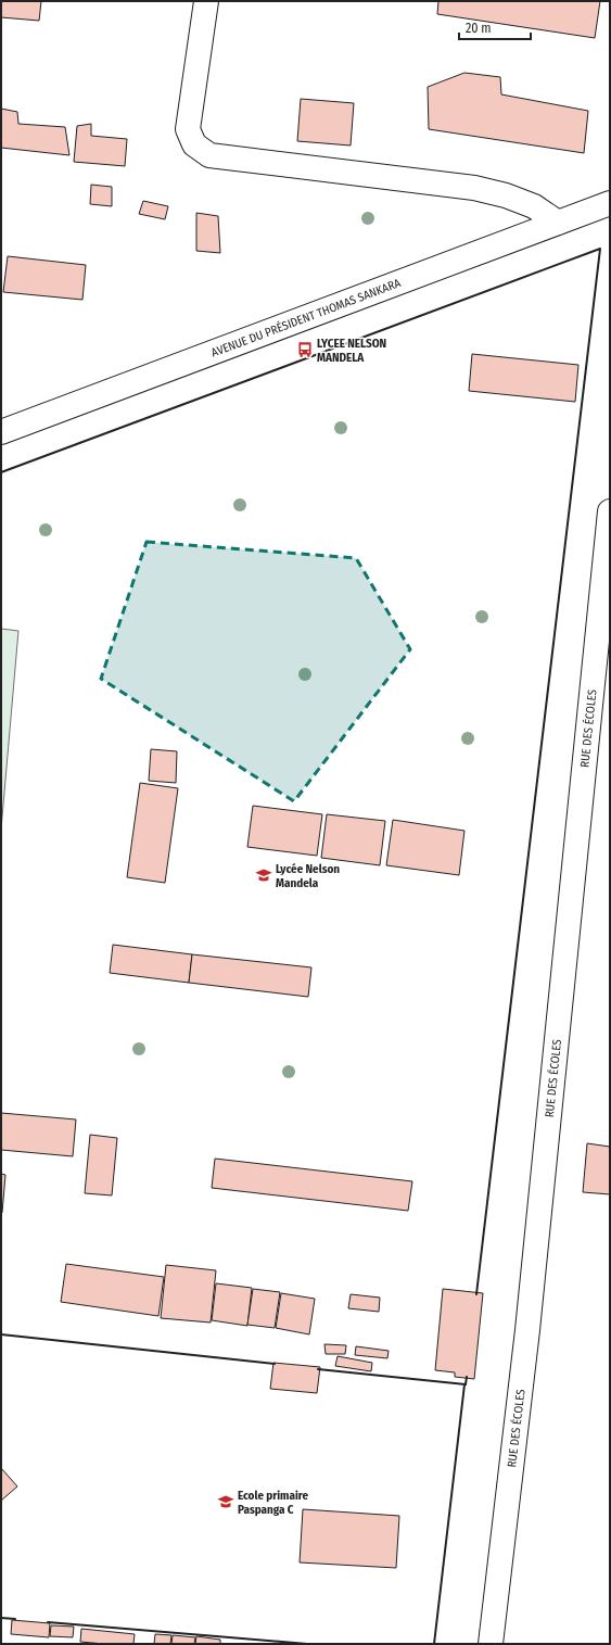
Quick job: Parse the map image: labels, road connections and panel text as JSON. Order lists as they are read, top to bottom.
{
  "streets": {
    "main road": ["AVENUE DU PRÉSIDENT THOMAS SANKARA", "RUE DES ÉCOLES"]
  },
  "places": {
    "bus stop": ["LYCEE NELSON MANDELA"],
    "school or university": ["Lycée Nelson Mandela", "Ecole primaire Paspanga C"]
  },
  "scale_bar": "20 m"
}
